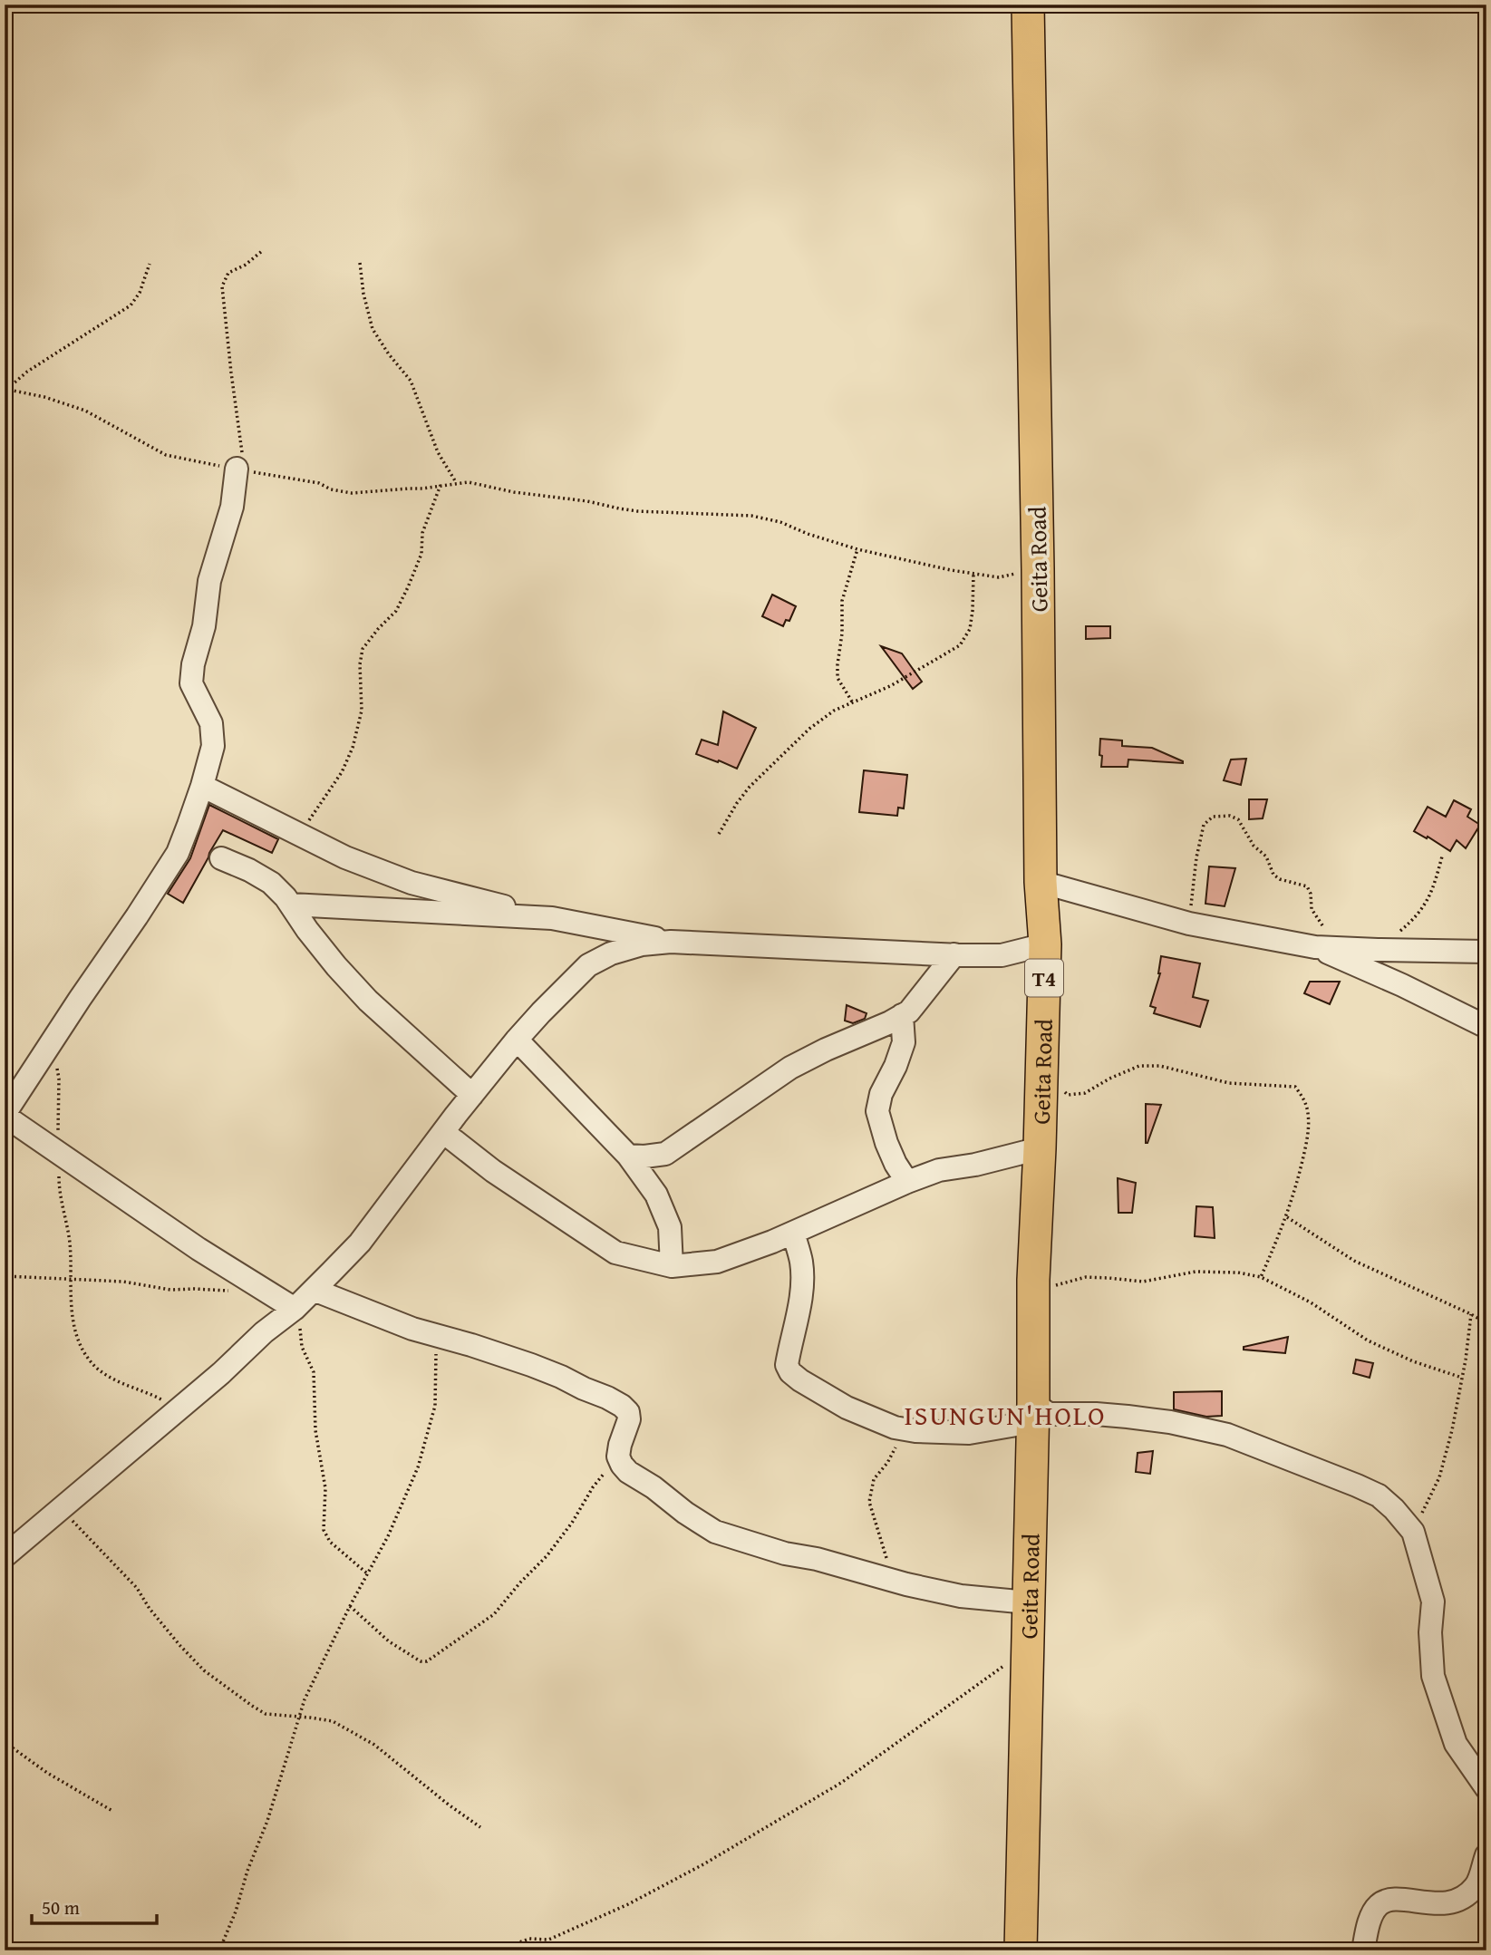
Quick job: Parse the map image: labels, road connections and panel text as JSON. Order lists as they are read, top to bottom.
{
  "streets": {
    "highway": ["Geita Road", "T4"]
  },
  "districts": ["ISUNGUN'HOLO"],
  "scale_bar": "50 m"
}
